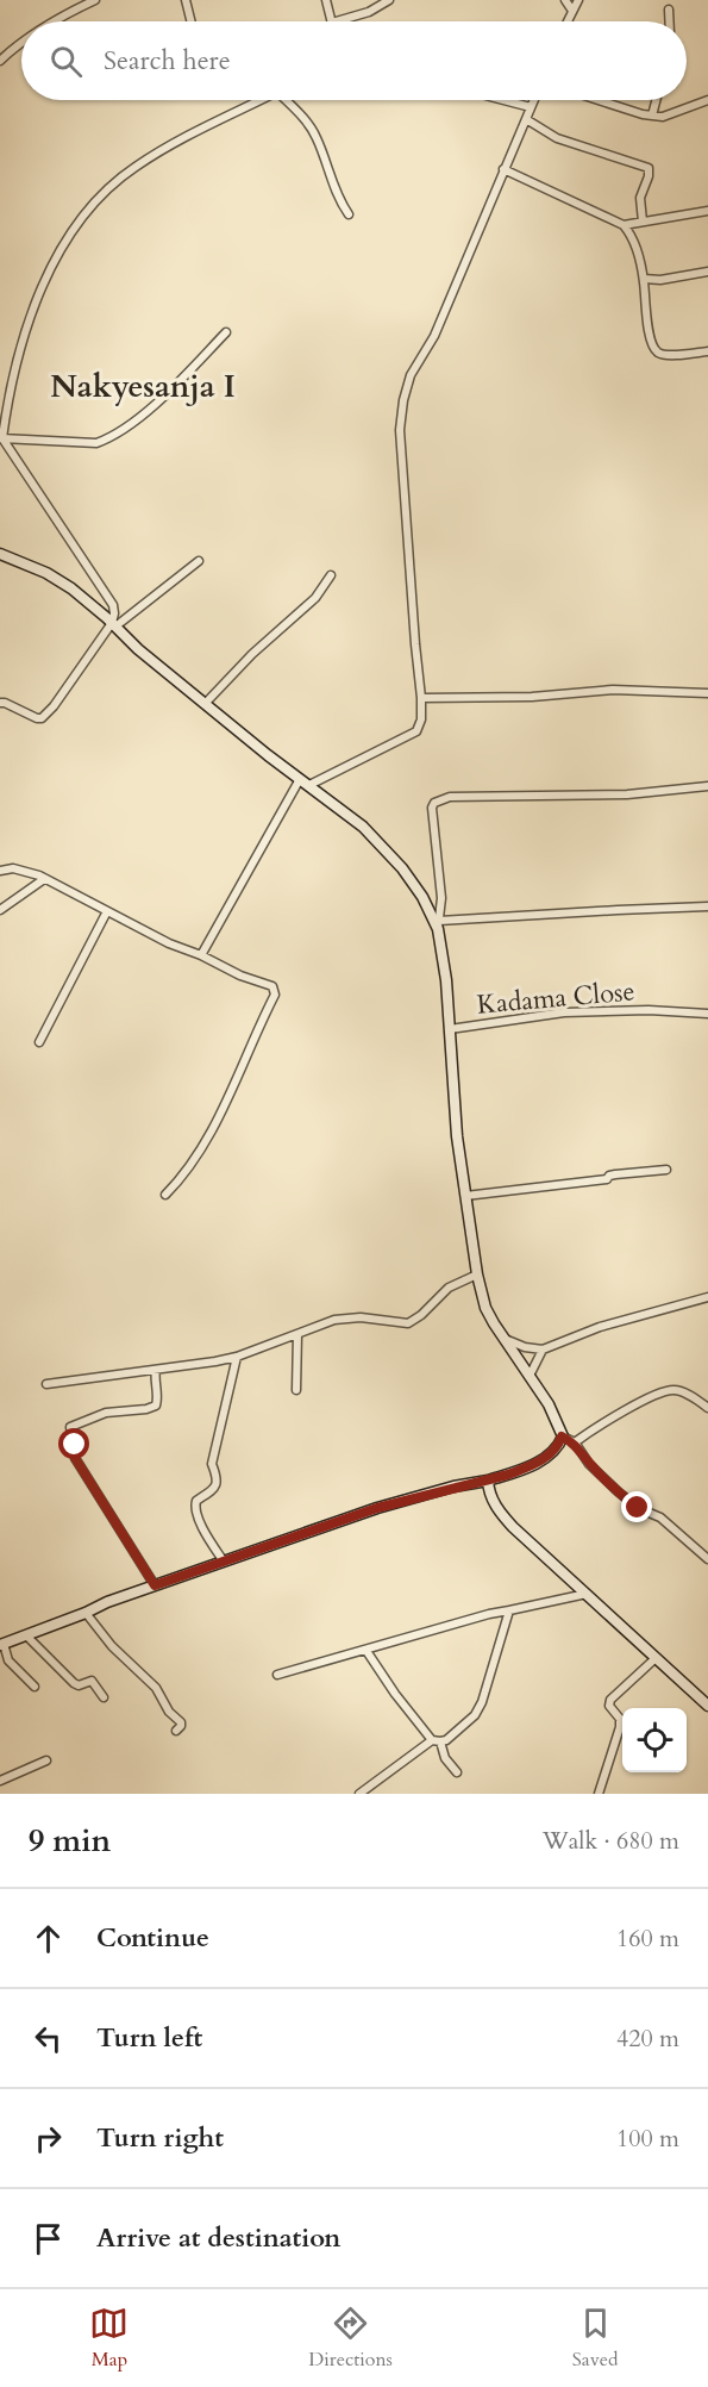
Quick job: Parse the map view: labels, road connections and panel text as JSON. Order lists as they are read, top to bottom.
{
  "streets": {
    "street": ["Kadama Close"]
  },
  "districts": ["Nakyesanja I"],
  "page": {
    "search": "Search here",
    "heading": ["9 min", "Walk · 680 m"],
    "list": [
      ["Continue", "160 m"],
      ["Turn left", "420 m"],
      ["Turn right", "100 m"],
      "Arrive at destination"
    ],
    "nav": ["Map", "Directions", "Saved"]
  }
}
